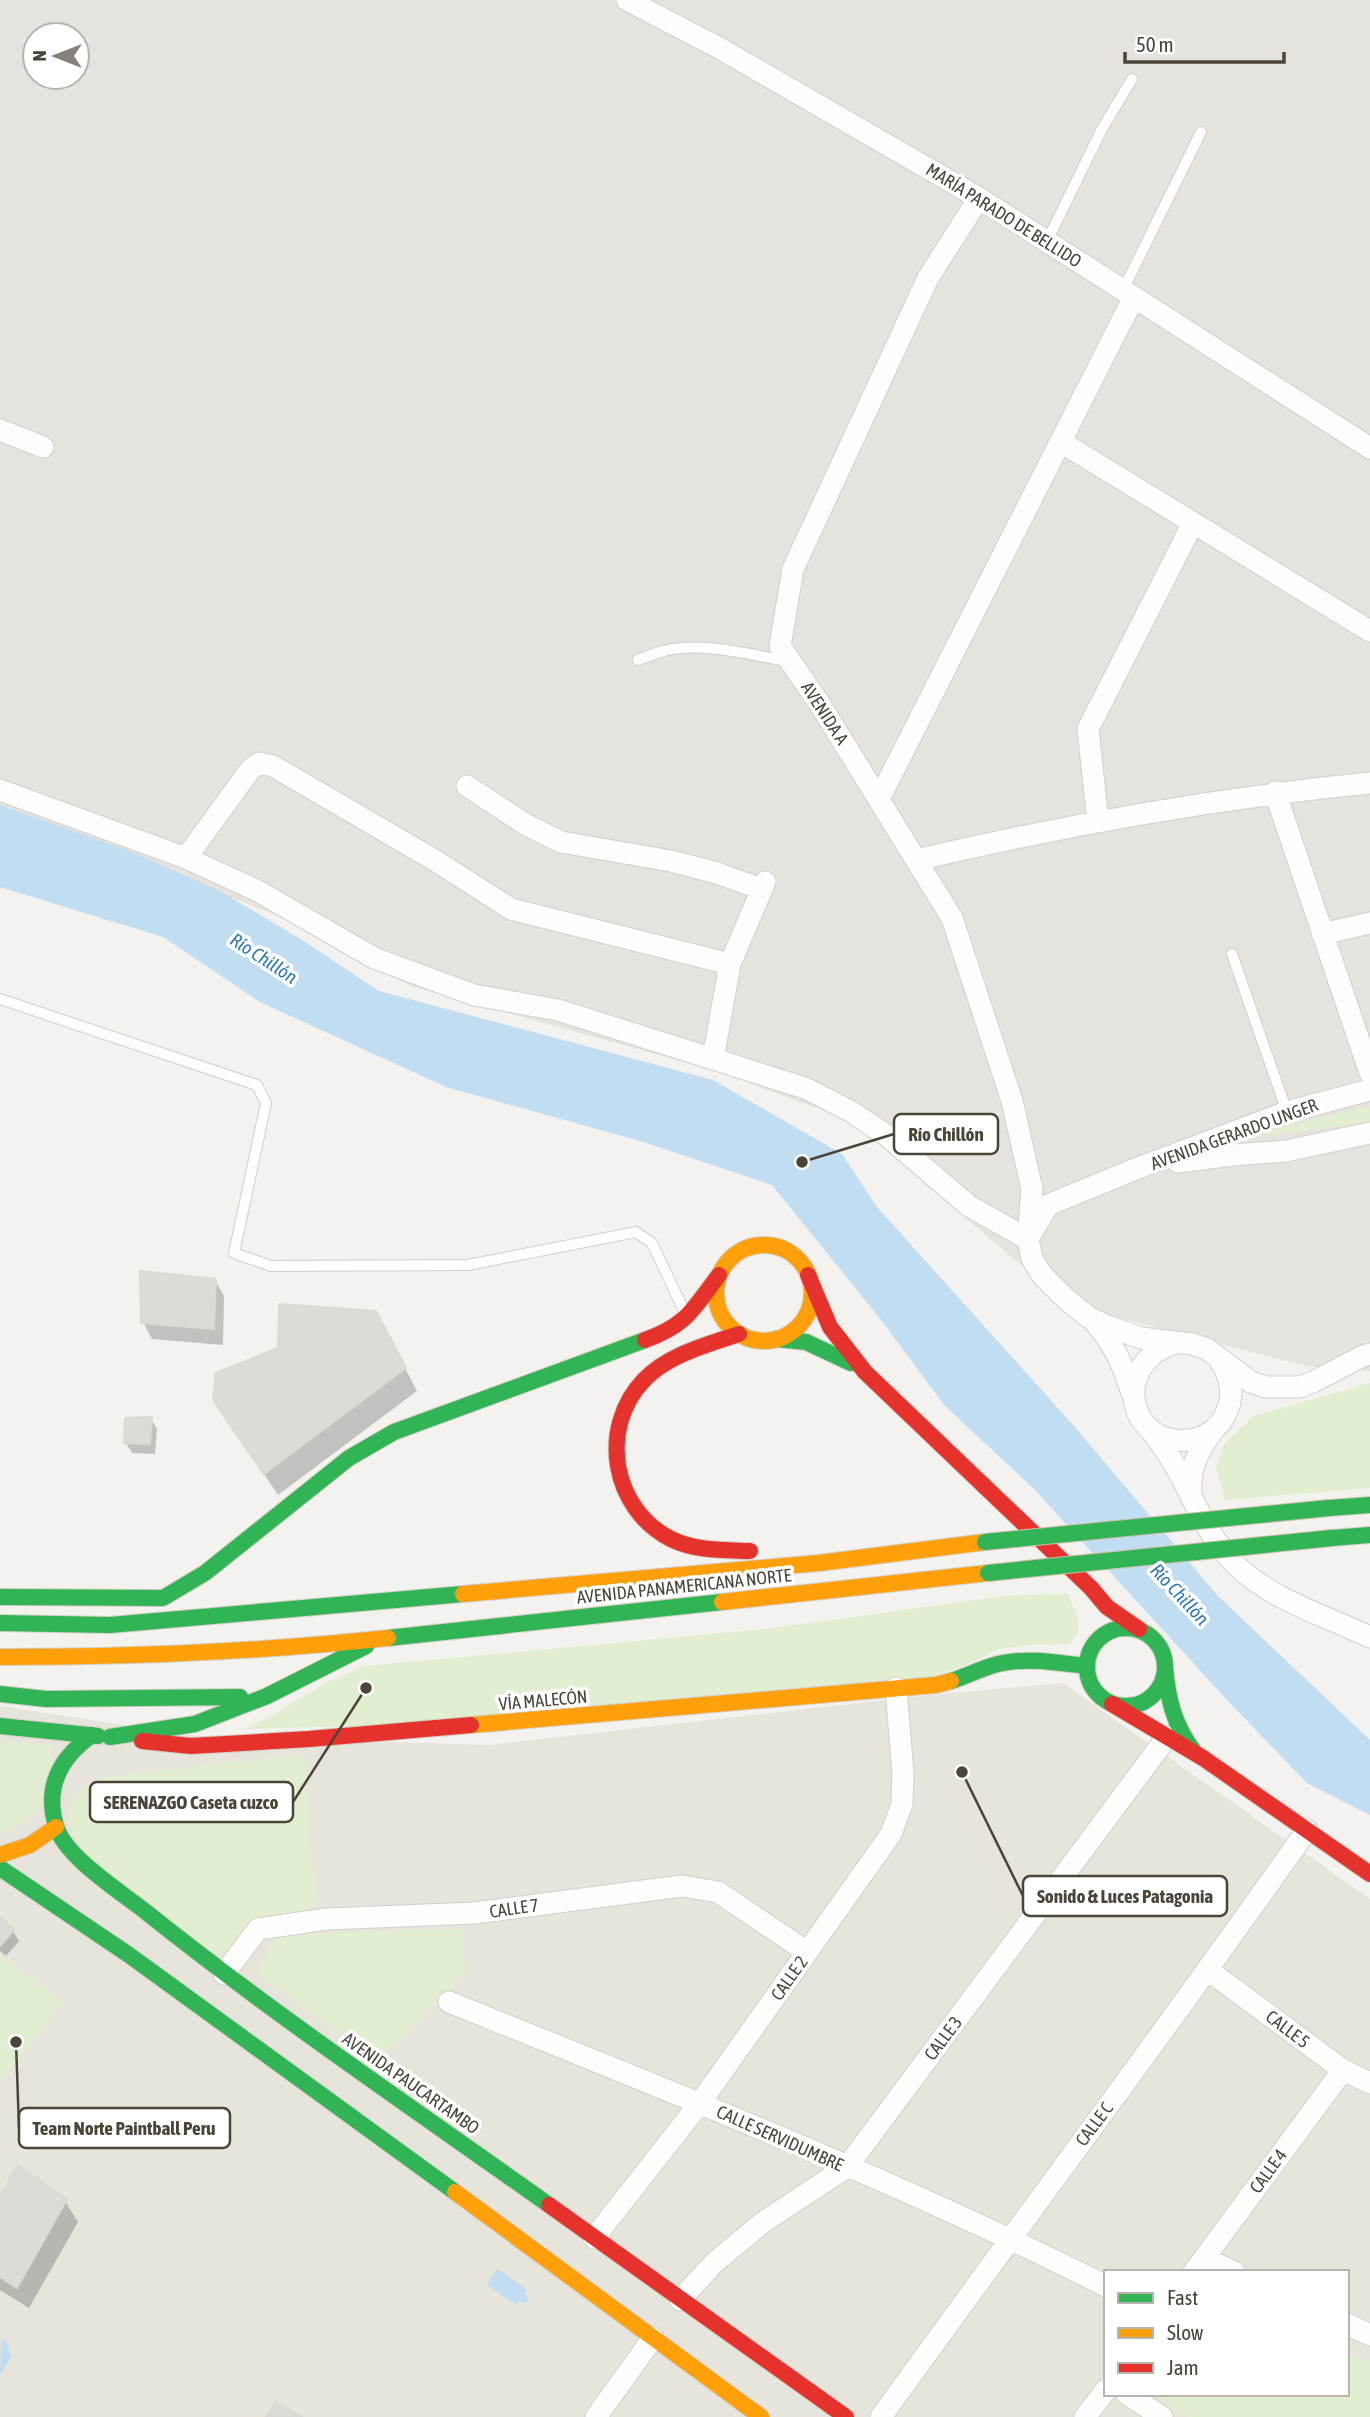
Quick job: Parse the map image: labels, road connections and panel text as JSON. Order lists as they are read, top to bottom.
{
  "streets": {
    "main road": ["AVENIDA PANAMERICANA NORTE", "VÍA MALECÓN", "AVENIDA PAUCARTAMBO"],
    "street": [
      "MARÍA PARADO DE BELLIDO",
      "AVENIDA A",
      "AVENIDA GERARDO UNGER",
      "CALLE 7",
      "CALLE 2",
      "CALLE 5",
      "CALLE 3",
      "CALLE C",
      "CALLE SERVIDUMBRE",
      "CALLE 4"
    ]
  },
  "crossings": [
    ["MARÍA PARADO DE BELLIDO", "AVENIDA A"],
    ["AVENIDA A", "AVENIDA GERARDO UNGER"],
    ["VÍA MALECÓN", "CALLE 2"],
    ["VÍA MALECÓN", "AVENIDA PAUCARTAMBO"],
    ["CALLE 7", "CALLE 2"],
    ["CALLE 7", "AVENIDA PAUCARTAMBO"],
    ["CALLE 2", "AVENIDA PAUCARTAMBO"],
    ["CALLE 2", "CALLE SERVIDUMBRE"],
    ["CALLE 5", "CALLE C"],
    ["CALLE 5", "CALLE 4"],
    ["CALLE 3", "AVENIDA PAUCARTAMBO"],
    ["CALLE 3", "CALLE SERVIDUMBRE"],
    ["CALLE C", "CALLE SERVIDUMBRE"]
  ],
  "water": ["Río Chillón"],
  "places": [
    "Río Chillón",
    "SERENAZGO Caseta cuzco",
    "Sonido & Luces Patagonia",
    "Team Norte Paintball Peru"
  ],
  "legend": ["Fast", "Slow", "Jam"],
  "scale_bar": "50 m",
  "north": "left"
}
